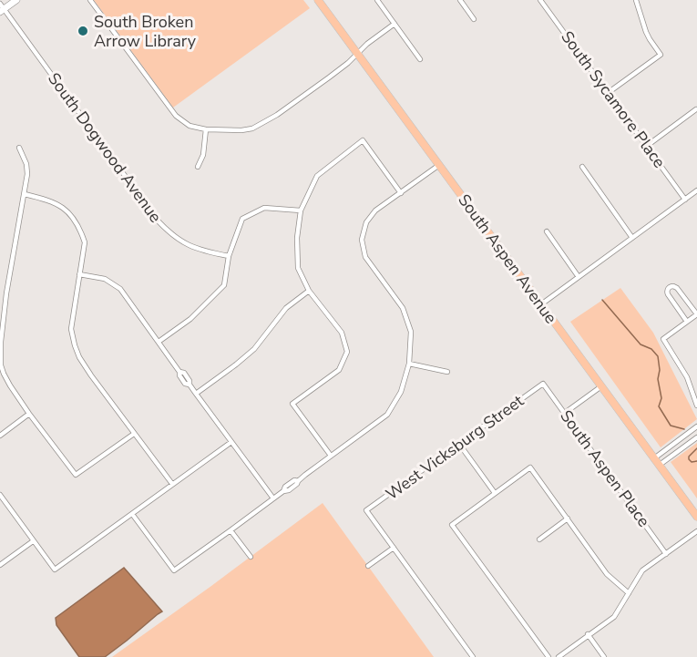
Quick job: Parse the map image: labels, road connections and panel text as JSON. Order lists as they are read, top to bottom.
{
  "streets": {
    "main road": ["South Aspen Avenue"],
    "street": [
      "South Sycamore Place",
      "South Dogwood Avenue",
      "West Vicksburg Street",
      "South Aspen Place"
    ]
  },
  "crossings": [
    ["West Vicksburg Street", "South Aspen Place"]
  ],
  "places": ["South Broken Arrow Library"]
}
